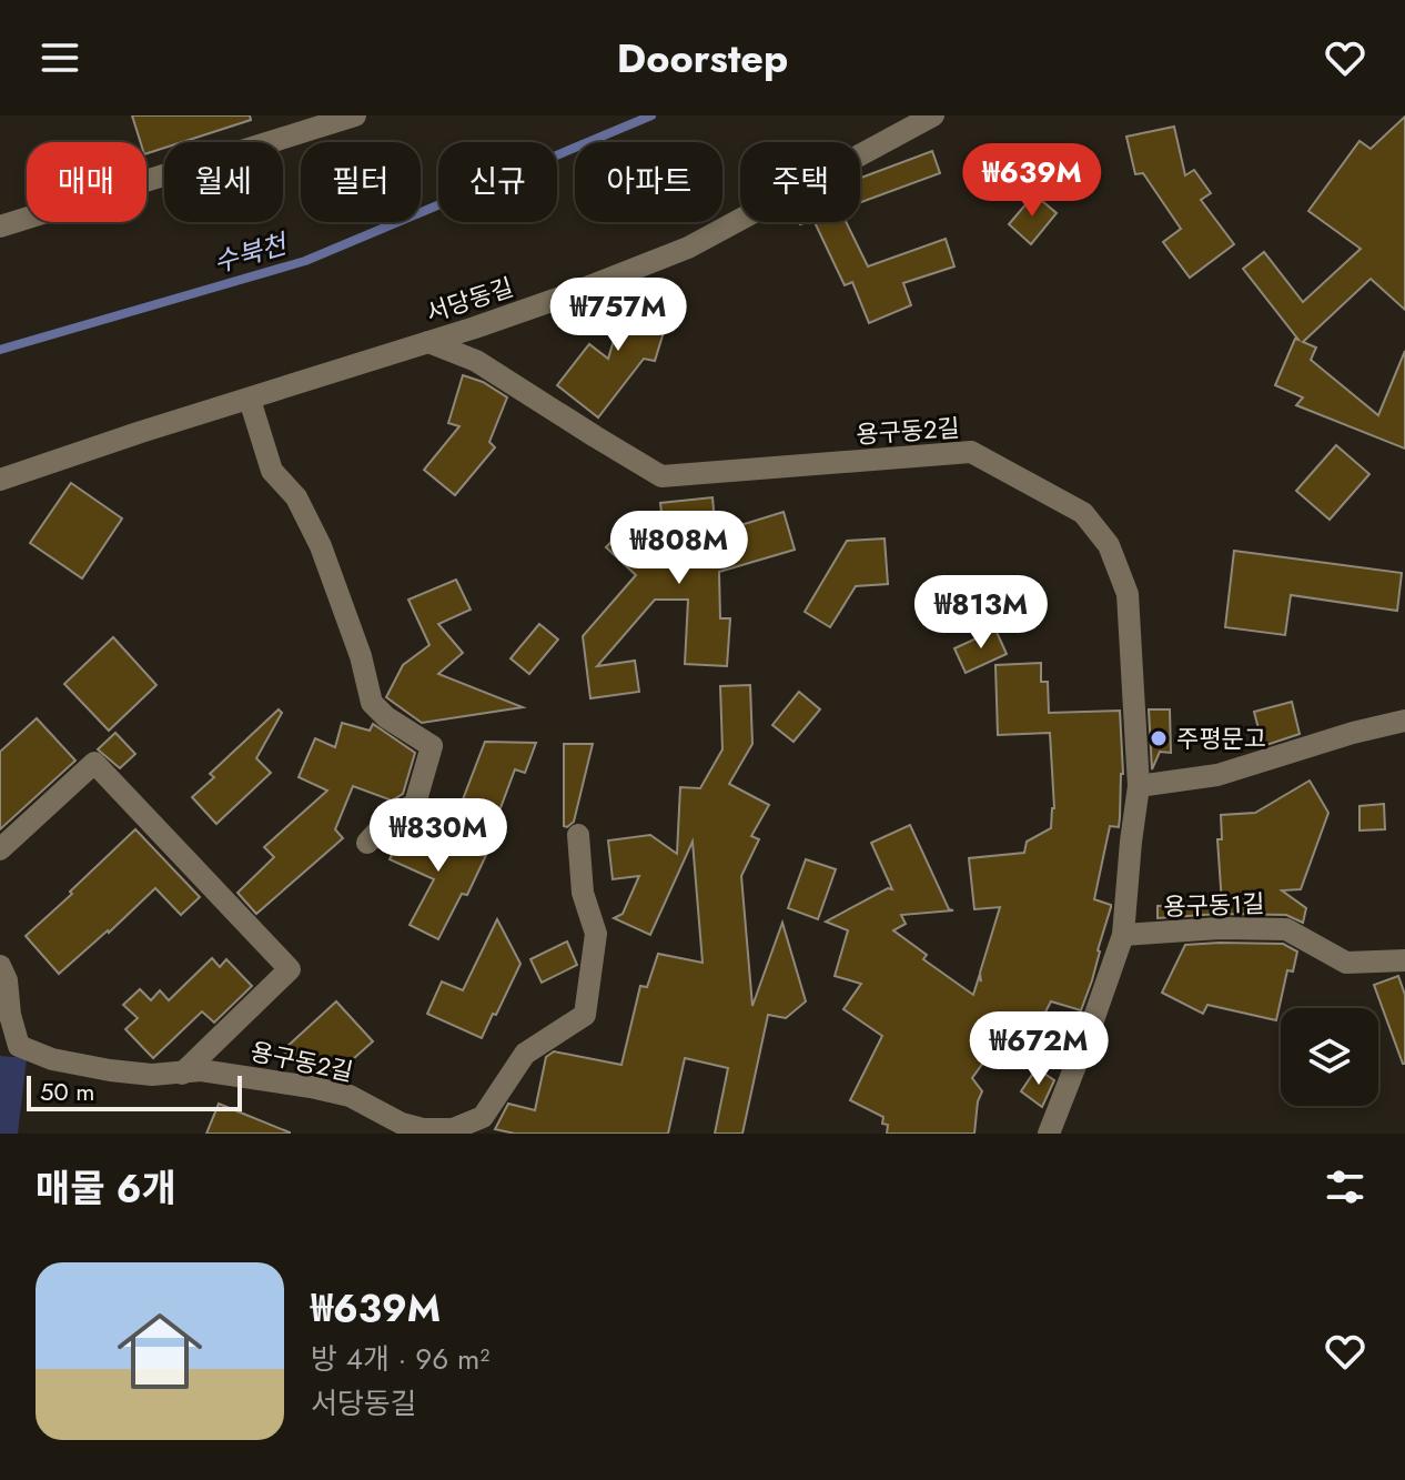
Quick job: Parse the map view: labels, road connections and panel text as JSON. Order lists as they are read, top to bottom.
{
  "streets": {
    "street": ["서당동길", "용구동2길", "용구동1길"]
  },
  "crossings": [
    ["서당동길", "용구동2길"],
    ["용구동2길", "용구동1길"]
  ],
  "water": ["수북천"],
  "places": ["주평문고"],
  "scale_bar": "50 m",
  "page": {
    "header": "Doorstep",
    "chip": [
      "매매",
      "월세",
      "필터",
      "신규",
      "아파트",
      "주택"
    ],
    "price": [
      "₩639M",
      "₩757M",
      "₩808M",
      "₩813M",
      "₩830M",
      "₩672M"
    ],
    "scale": "50 m",
    "heading": "매물 6개",
    "list": [
      {
        "name": "₩639M",
        "note": "방 4개 · 96 m² · 서당동길"
      }
    ]
  }
}
